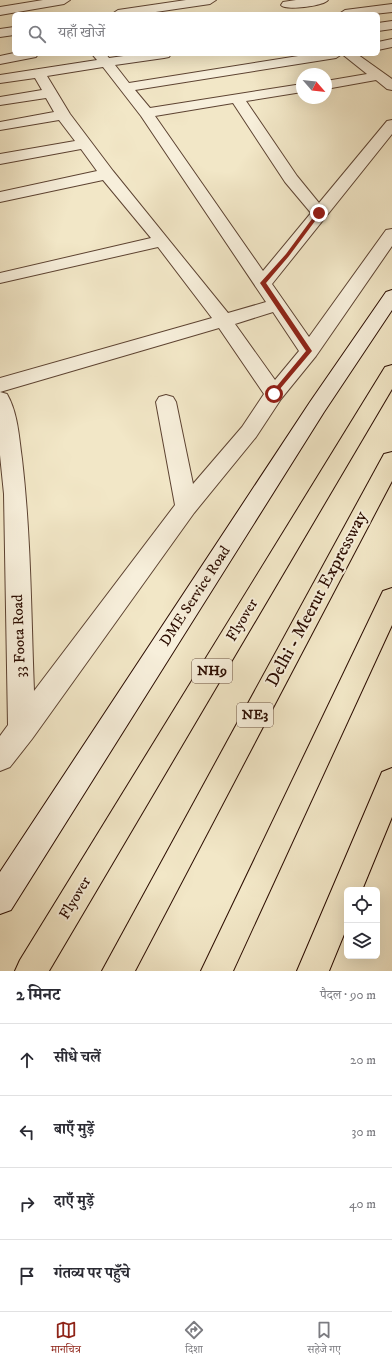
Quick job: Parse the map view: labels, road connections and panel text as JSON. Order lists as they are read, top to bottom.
{
  "streets": {
    "highway": [
      "Delhi - Meerut Expressway",
      "Flyover",
      "NH9",
      "NE3"
    ],
    "street": ["DME Service Road", "33 Foota Road"]
  },
  "north": "bottom right",
  "page": {
    "search": "यहाँ खोजें",
    "heading": ["2 मिनट", "पैदल · 90 m"],
    "list": [
      ["सीधे चलें", "20 m"],
      ["बाएँ मुड़ें", "30 m"],
      ["दाएँ मुड़ें", "40 m"],
      "गंतव्य पर पहुँचे"
    ],
    "nav": ["मानचित्र", "दिशा", "सहेजे गए"]
  }
}
